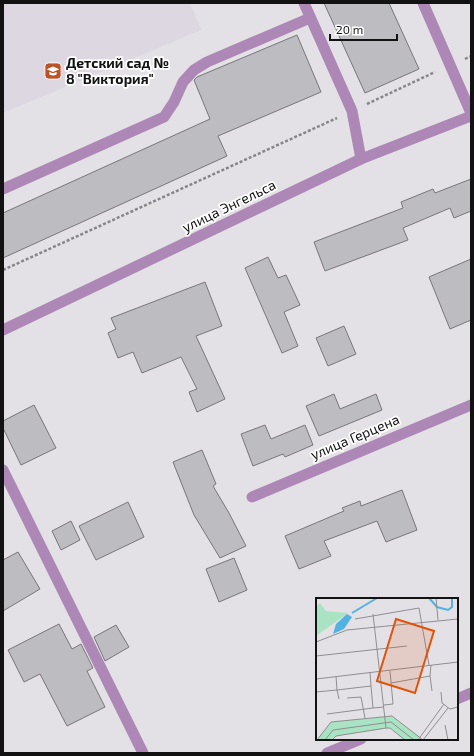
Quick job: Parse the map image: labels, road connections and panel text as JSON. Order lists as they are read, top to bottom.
{
  "streets": {
    "street": ["улица Энгельса", "улица Герцена"]
  },
  "places": {
    "school or university": ["Детский сад № 8 \"Виктория\""]
  },
  "scale_bar": "20 m"
}
